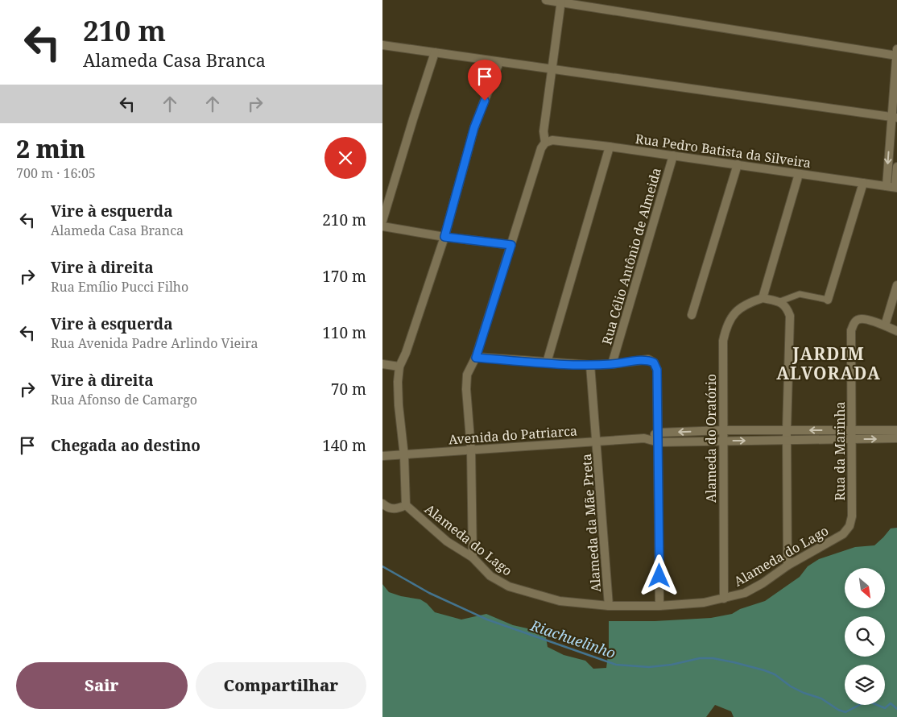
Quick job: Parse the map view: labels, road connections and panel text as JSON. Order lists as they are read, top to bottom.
{
  "streets": {
    "street": [
      "Rua Pedro Batista da Silveira",
      "Rua Célio Antônio de Almeida",
      "Avenida do Patriarca",
      "Alameda do Oratório",
      "Rua da Marinha",
      "Alameda da Mãe Preta",
      "Alameda do Lago"
    ]
  },
  "crossings": [
    ["Rua Pedro Batista da Silveira", "Rua Célio Antônio de Almeida"],
    ["Avenida do Patriarca", "Alameda do Oratório"],
    ["Avenida do Patriarca", "Rua da Marinha"],
    ["Avenida do Patriarca", "Alameda da Mãe Preta"],
    ["Alameda do Oratório", "Alameda do Lago"],
    ["Rua da Marinha", "Alameda do Lago"],
    ["Alameda da Mãe Preta", "Alameda do Lago"]
  ],
  "districts": ["JARDIM ALVORADA"],
  "water": ["Riachuelinho"],
  "north": "bottom right",
  "page": {
    "turn": ["210 m", "Alameda Casa Branca"],
    "heading": ["2 min", "700 m · 16:05"],
    "list": [
      {
        "name": "Vire à esquerda",
        "note": "Alameda Casa Branca",
        "value": "210 m"
      },
      {
        "name": "Vire à direita",
        "note": "Rua Emílio Pucci Filho",
        "value": "170 m"
      },
      {
        "name": "Vire à esquerda",
        "note": "Rua Avenida Padre Arlindo Vieira",
        "value": "110 m"
      },
      {
        "name": "Vire à direita",
        "note": "Rua Afonso de Camargo",
        "value": "70 m"
      },
      {
        "name": "Chegada ao destino",
        "value": "140 m"
      }
    ],
    "buttons": ["Sair", "Compartilhar"]
  }
}
